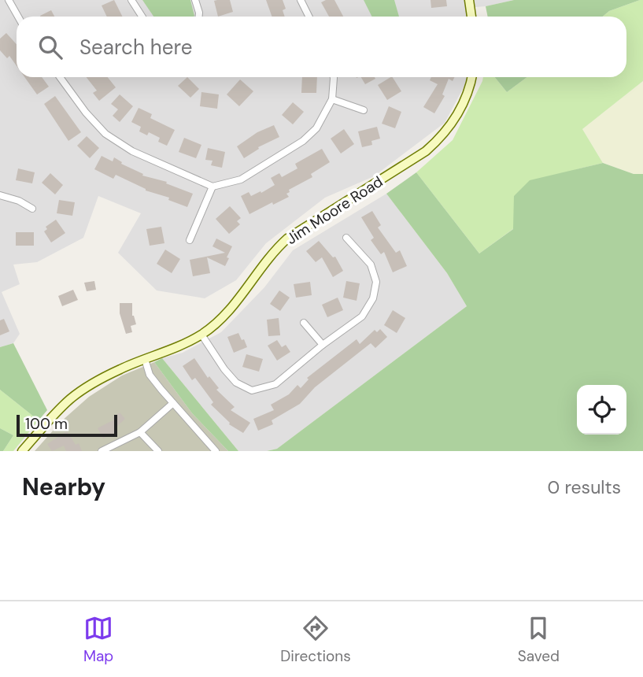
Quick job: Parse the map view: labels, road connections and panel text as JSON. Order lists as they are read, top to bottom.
{
  "streets": {
    "street": ["Jim Moore Road"]
  },
  "scale_bar": "100 m",
  "page": {
    "search": "Search here",
    "scale": "100 m",
    "heading": ["Nearby", "0 results"],
    "nav": ["Map", "Directions", "Saved"]
  }
}
